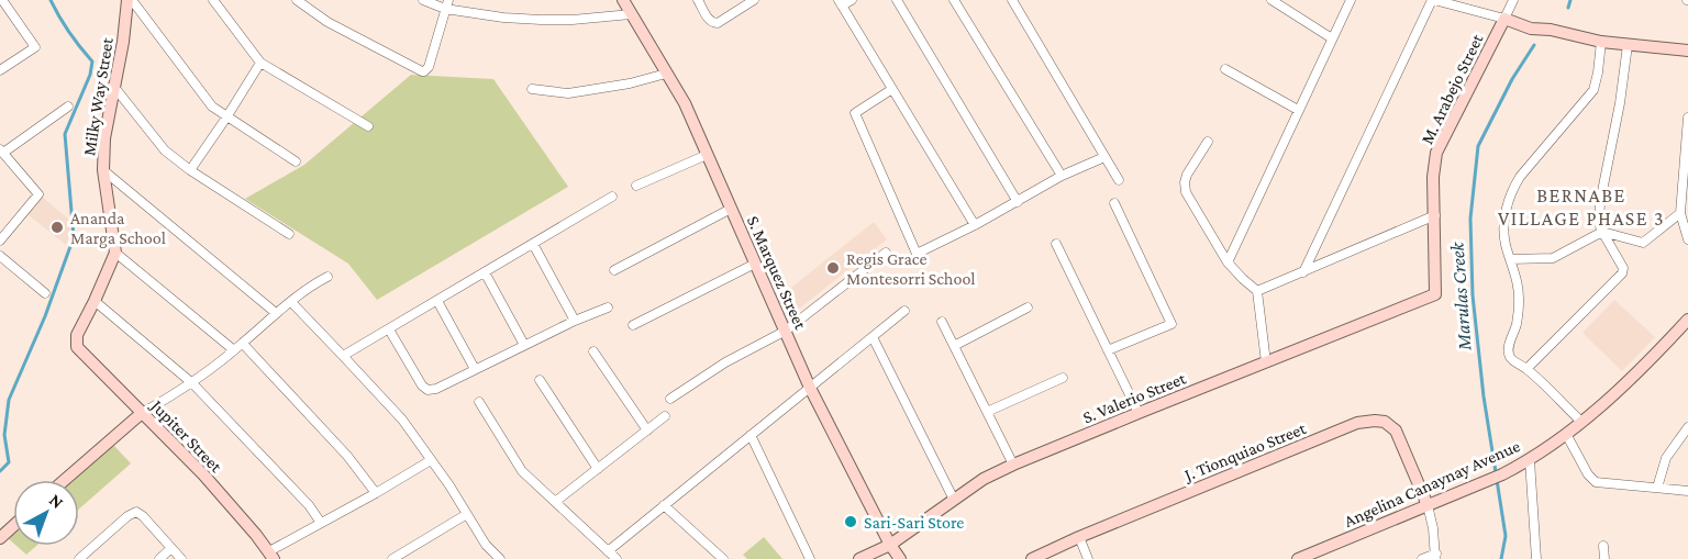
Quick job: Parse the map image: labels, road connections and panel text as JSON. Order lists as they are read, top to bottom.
{
  "streets": {
    "street": [
      "M. Arabejo Street",
      "Milky Way Street",
      "S. Marquez Street",
      "S. Valerio Street",
      "Jupiter Street",
      "J. Tionquiao Street",
      "Angelina Canaynay Avenue"
    ]
  },
  "crossings": [
    ["M. Arabejo Street", "S. Valerio Street"],
    ["S. Marquez Street", "S. Valerio Street"],
    ["J. Tionquiao Street", "Angelina Canaynay Avenue"]
  ],
  "districts": ["BERNABE VILLAGE PHASE 3"],
  "water": ["Marulas Creek"],
  "places": ["Ananda Marga School", "Regis Grace Montesorri School", "Sari-Sari Store"],
  "north": "top right"
}
